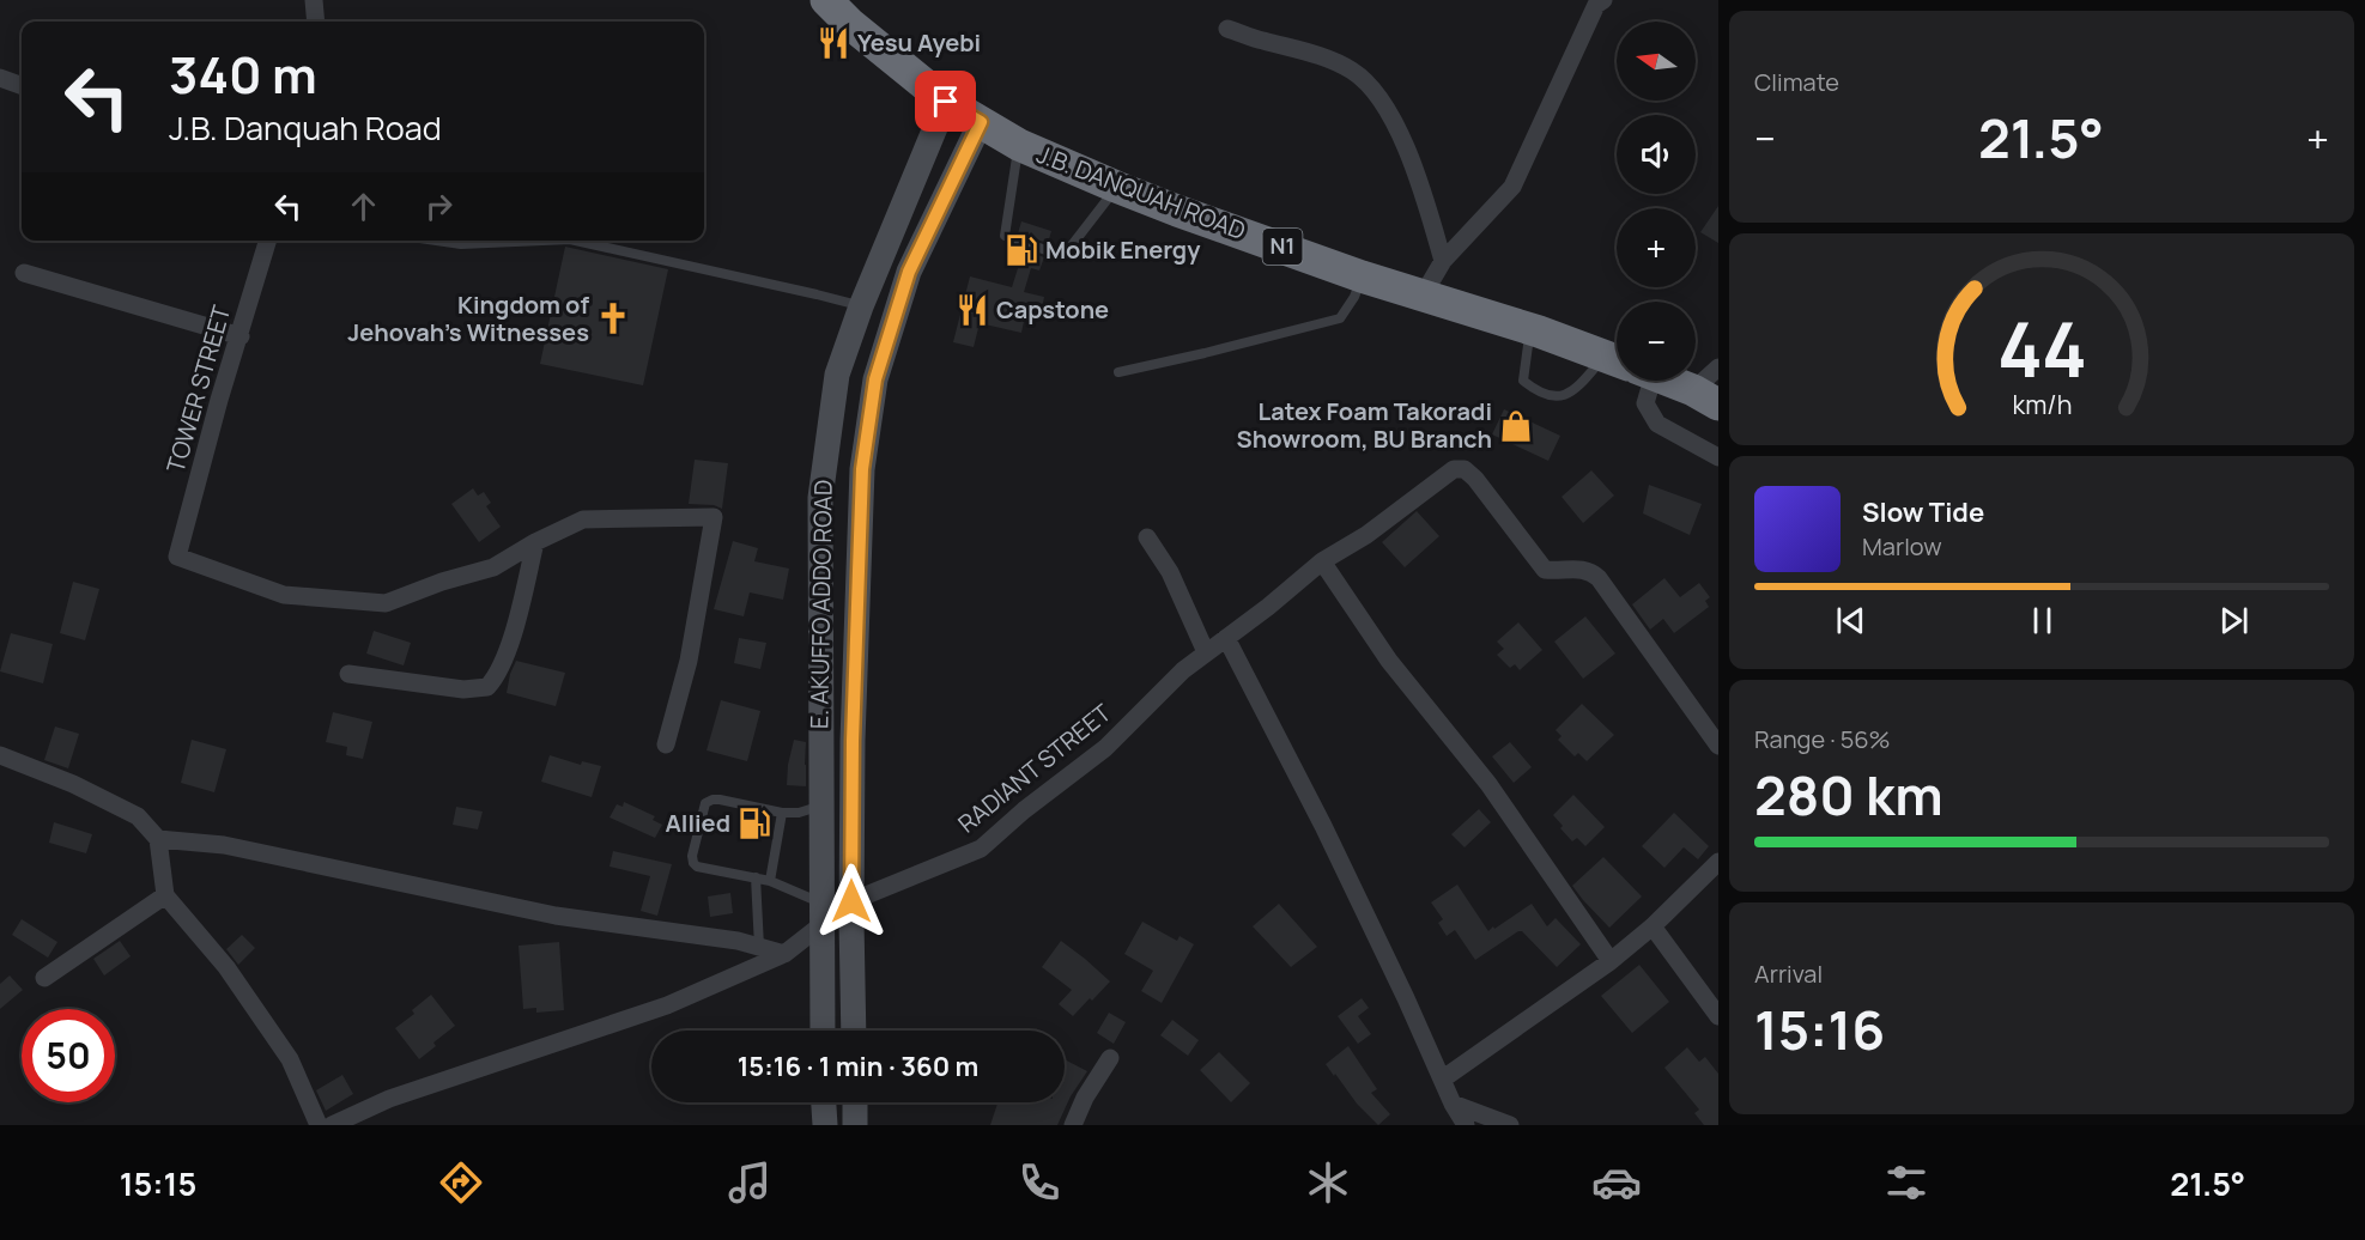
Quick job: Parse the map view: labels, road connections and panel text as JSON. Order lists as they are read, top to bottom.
{
  "streets": {
    "highway": ["J.B. DANQUAH ROAD", "N1"],
    "main road": ["E. AKUFFO ADDO ROAD"],
    "street": ["TOWER STREET", "RADIANT STREET"]
  },
  "crossings": [
    ["J.B. DANQUAH ROAD", "N1"],
    ["J.B. DANQUAH ROAD", "E. AKUFFO ADDO ROAD"],
    ["N1", "E. AKUFFO ADDO ROAD"],
    ["E. AKUFFO ADDO ROAD", "RADIANT STREET"]
  ],
  "places": {
    "restaurant": ["Yesu Ayebi", "Capstone"],
    "fuel station": ["Mobik Energy", "Allied"],
    "church": ["Kingdom of Jehovah's Witnesses"],
    "shop": ["Latex Foam Takoradi Showroom, BU Branch"]
  },
  "north": "left",
  "page": {
    "tile": [
      "Climate",
      ["Range · 56%", "280 km"],
      ["Arrival", "15:16"]
    ],
    "map_buttons": ["+", "−"],
    "turn": ["340 m", "J.B. Danquah Road"],
    "heat": ["−", "21.5°", "+"],
    "song": ["Slow Tide", "Marlow"],
    "limit": "50",
    "trip": "15:16 · 1 min · 360 m",
    "tabs": ["15:15", "21.5°"],
    "gauge": ["44", "km/h"]
  }
}
